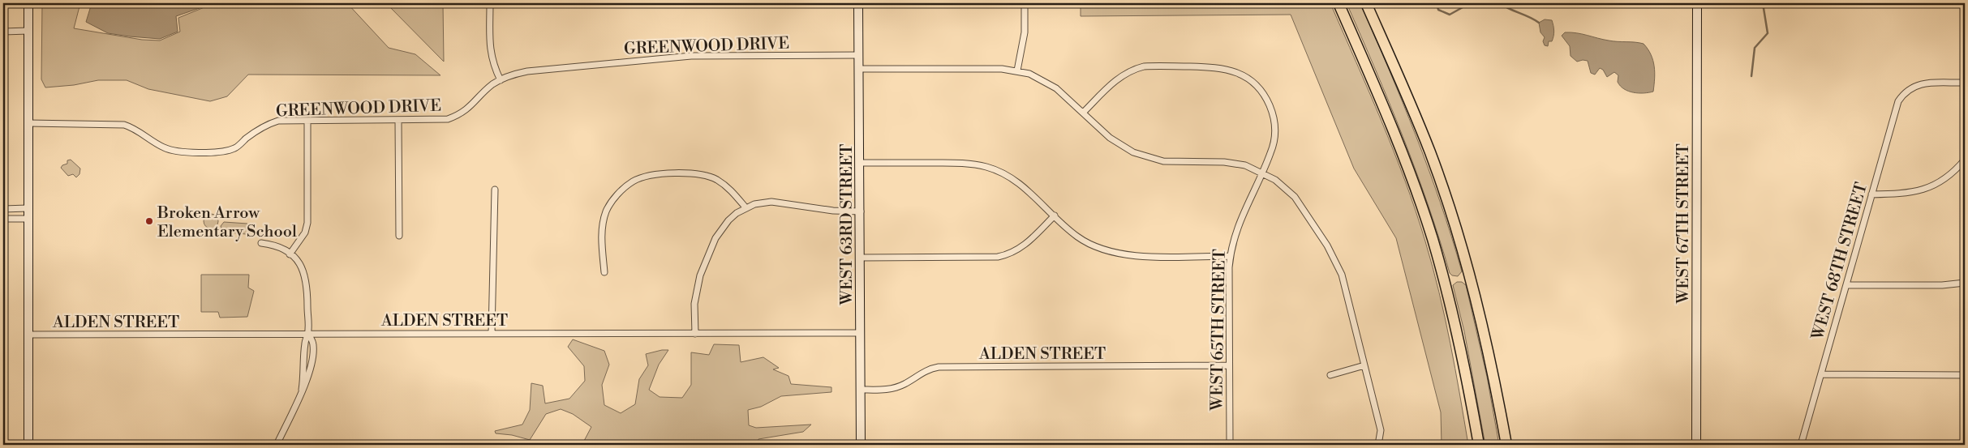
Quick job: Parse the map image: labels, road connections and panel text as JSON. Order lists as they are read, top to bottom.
{
  "streets": {
    "street": [
      "GREENWOOD DRIVE",
      "WEST 67TH STREET",
      "WEST 63RD STREET",
      "WEST 68TH STREET",
      "ALDEN STREET",
      "WEST 65TH STREET"
    ]
  },
  "crossings": [
    ["GREENWOOD DRIVE", "WEST 63RD STREET"],
    ["WEST 63RD STREET", "ALDEN STREET"],
    ["ALDEN STREET", "WEST 65TH STREET"]
  ],
  "places": ["Broken Arrow Elementary School"]
}
